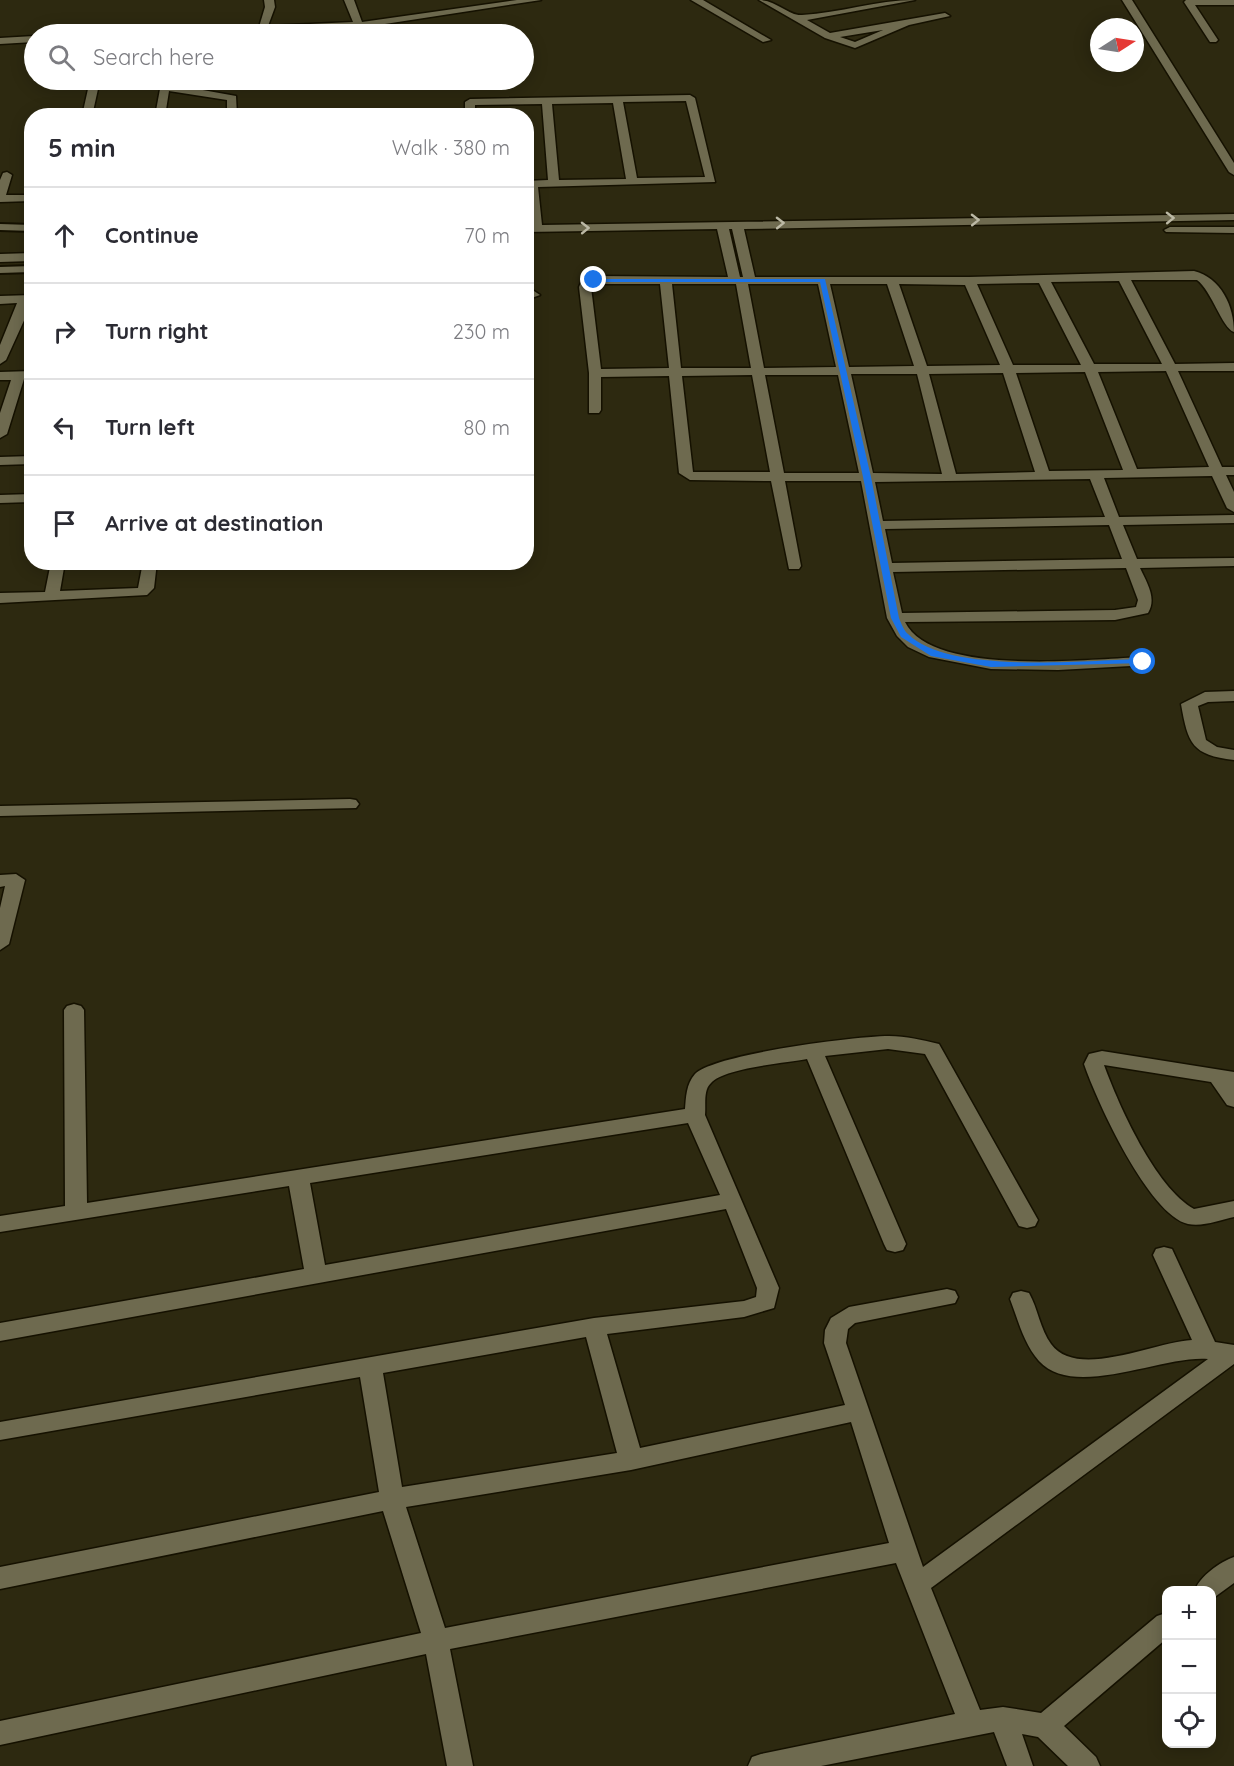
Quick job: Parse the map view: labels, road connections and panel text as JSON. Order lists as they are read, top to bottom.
{
  "north": "right",
  "page": {
    "search": "Search here",
    "heading": ["5 min", "Walk · 380 m"],
    "list": [
      ["Continue", "70 m"],
      ["Turn right", "230 m"],
      ["Turn left", "80 m"],
      "Arrive at destination"
    ],
    "map_buttons": ["+", "−"]
  }
}
